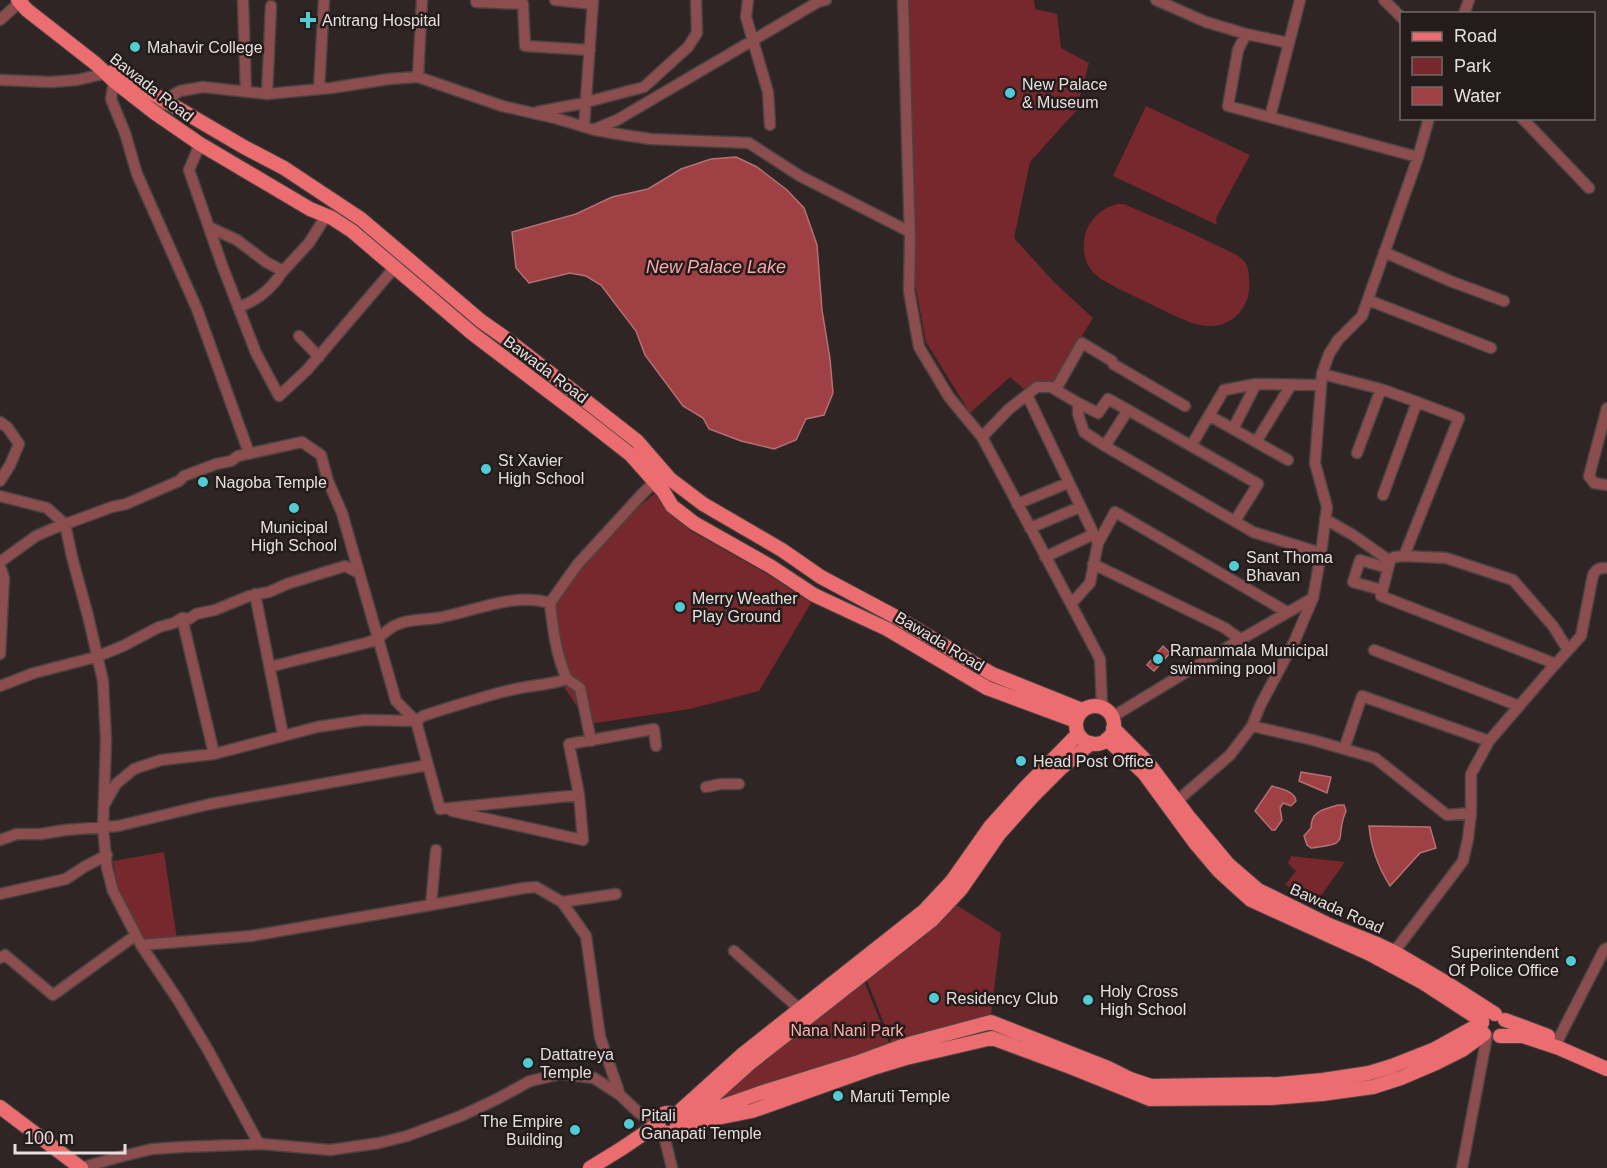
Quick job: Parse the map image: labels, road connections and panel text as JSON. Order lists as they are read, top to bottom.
{
  "streets": {
    "main road": ["Bawada Road"]
  },
  "water": ["New Palace Lake"],
  "parks": ["Nana Nani Park"],
  "places": {
    "health": ["Antrang Hospital"],
    "other": [
      "Mahavir College",
      "New Palace & Museum",
      "St Xavier High School",
      "Nagoba Temple",
      "Municipal High School",
      "Sant Thoma Bhavan",
      "Merry Weather Play Ground",
      "Ramanmala Municipal swimming pool",
      "Head Post Office",
      "Superintendent Of Police Office",
      "Residency Club",
      "Holy Cross High School",
      "Dattatreya Temple",
      "Maruti Temple",
      "Pitali Ganapati Temple",
      "The Empire Building"
    ]
  },
  "legend": ["Road", "Park", "Water"],
  "scale_bar": "100 m"
}
